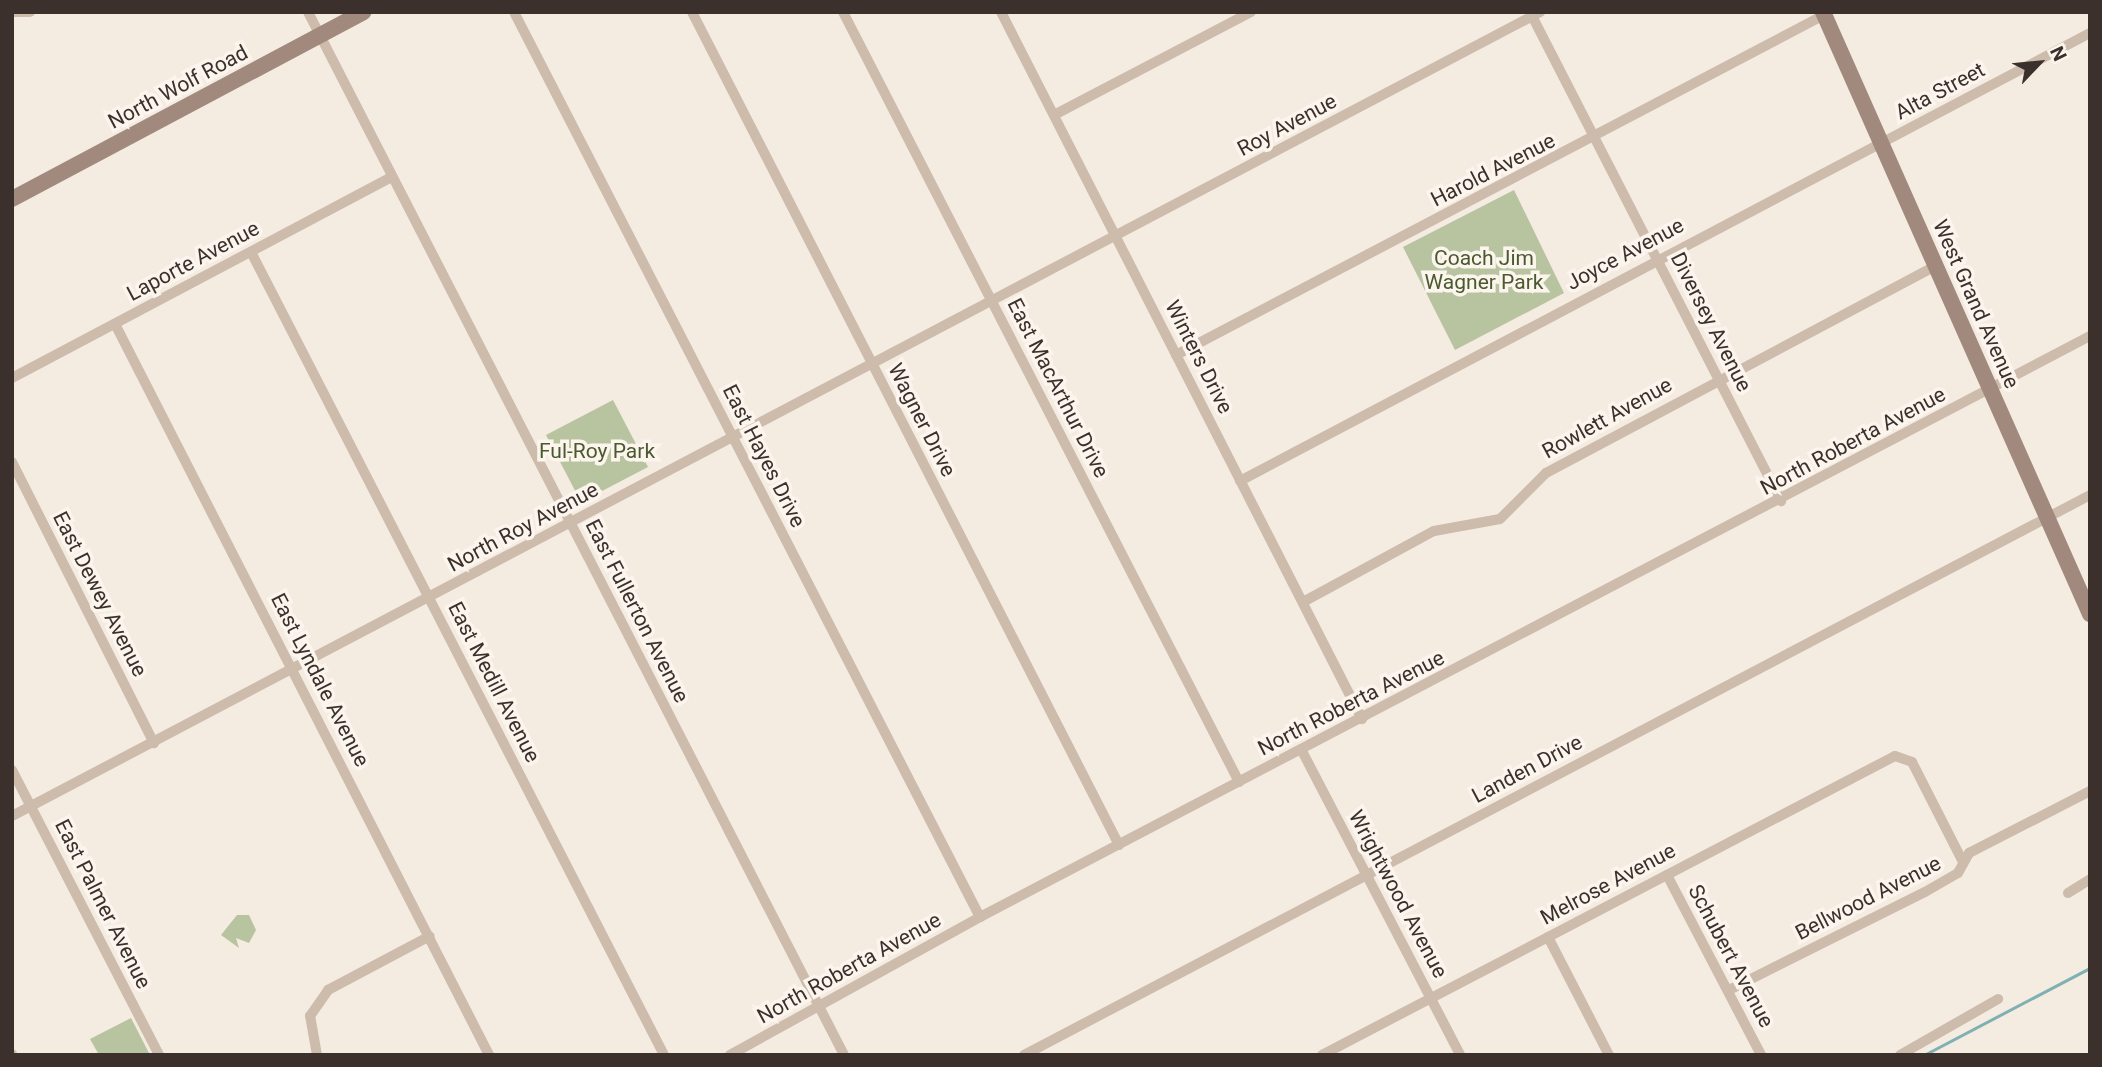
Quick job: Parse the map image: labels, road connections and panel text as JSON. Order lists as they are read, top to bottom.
{
  "streets": {
    "main road": ["North Wolf Road", "West Grand Avenue"],
    "street": [
      "Alta Street",
      "Roy Avenue",
      "Harold Avenue",
      "Joyce Avenue",
      "Laporte Avenue",
      "Diversey Avenue",
      "Winters Drive",
      "East MacArthur Drive",
      "Rowlett Avenue",
      "Wagner Drive",
      "North Roberta Avenue",
      "East Hayes Drive",
      "North Roy Avenue",
      "East Dewey Avenue",
      "East Fullerton Avenue",
      "East Lyndale Avenue",
      "East Medill Avenue",
      "Landen Drive",
      "Melrose Avenue",
      "Wrightwood Avenue",
      "Bellwood Avenue",
      "East Palmer Avenue",
      "Schubert Avenue"
    ]
  },
  "crossings": [
    ["North Wolf Road", "East Fullerton Avenue"],
    ["Alta Street", "Joyce Avenue"],
    ["Alta Street", "West Grand Avenue"],
    ["Roy Avenue", "Diversey Avenue"],
    ["Roy Avenue", "Winters Drive"],
    ["Roy Avenue", "North Roy Avenue"],
    ["Harold Avenue", "West Grand Avenue"],
    ["Harold Avenue", "Diversey Avenue"],
    ["Harold Avenue", "Winters Drive"],
    ["Joyce Avenue", "West Grand Avenue"],
    ["Joyce Avenue", "Diversey Avenue"],
    ["Joyce Avenue", "Winters Drive"],
    ["Laporte Avenue", "East Fullerton Avenue"],
    ["Laporte Avenue", "East Lyndale Avenue"],
    ["Laporte Avenue", "East Medill Avenue"],
    ["West Grand Avenue", "Rowlett Avenue"],
    ["West Grand Avenue", "North Roberta Avenue"],
    ["West Grand Avenue", "Landen Drive"],
    ["Diversey Avenue", "Rowlett Avenue"],
    ["Diversey Avenue", "North Roberta Avenue"],
    ["Winters Drive", "Rowlett Avenue"],
    ["Winters Drive", "North Roberta Avenue"],
    ["East MacArthur Drive", "North Roberta Avenue"],
    ["East MacArthur Drive", "North Roy Avenue"],
    ["Wagner Drive", "North Roberta Avenue"],
    ["Wagner Drive", "North Roy Avenue"],
    ["North Roberta Avenue", "East Hayes Drive"],
    ["North Roberta Avenue", "East Fullerton Avenue"],
    ["North Roberta Avenue", "Wrightwood Avenue"],
    ["East Hayes Drive", "North Roy Avenue"],
    ["North Roy Avenue", "East Dewey Avenue"],
    ["North Roy Avenue", "East Fullerton Avenue"],
    ["North Roy Avenue", "East Lyndale Avenue"],
    ["North Roy Avenue", "East Medill Avenue"],
    ["North Roy Avenue", "East Palmer Avenue"],
    ["Landen Drive", "Wrightwood Avenue"],
    ["Melrose Avenue", "Wrightwood Avenue"],
    ["Melrose Avenue", "Bellwood Avenue"],
    ["Melrose Avenue", "Schubert Avenue"],
    ["Bellwood Avenue", "Schubert Avenue"]
  ],
  "parks": ["Coach Jim Wagner Park", "Ful-Roy Park"],
  "north": "top right"
}
